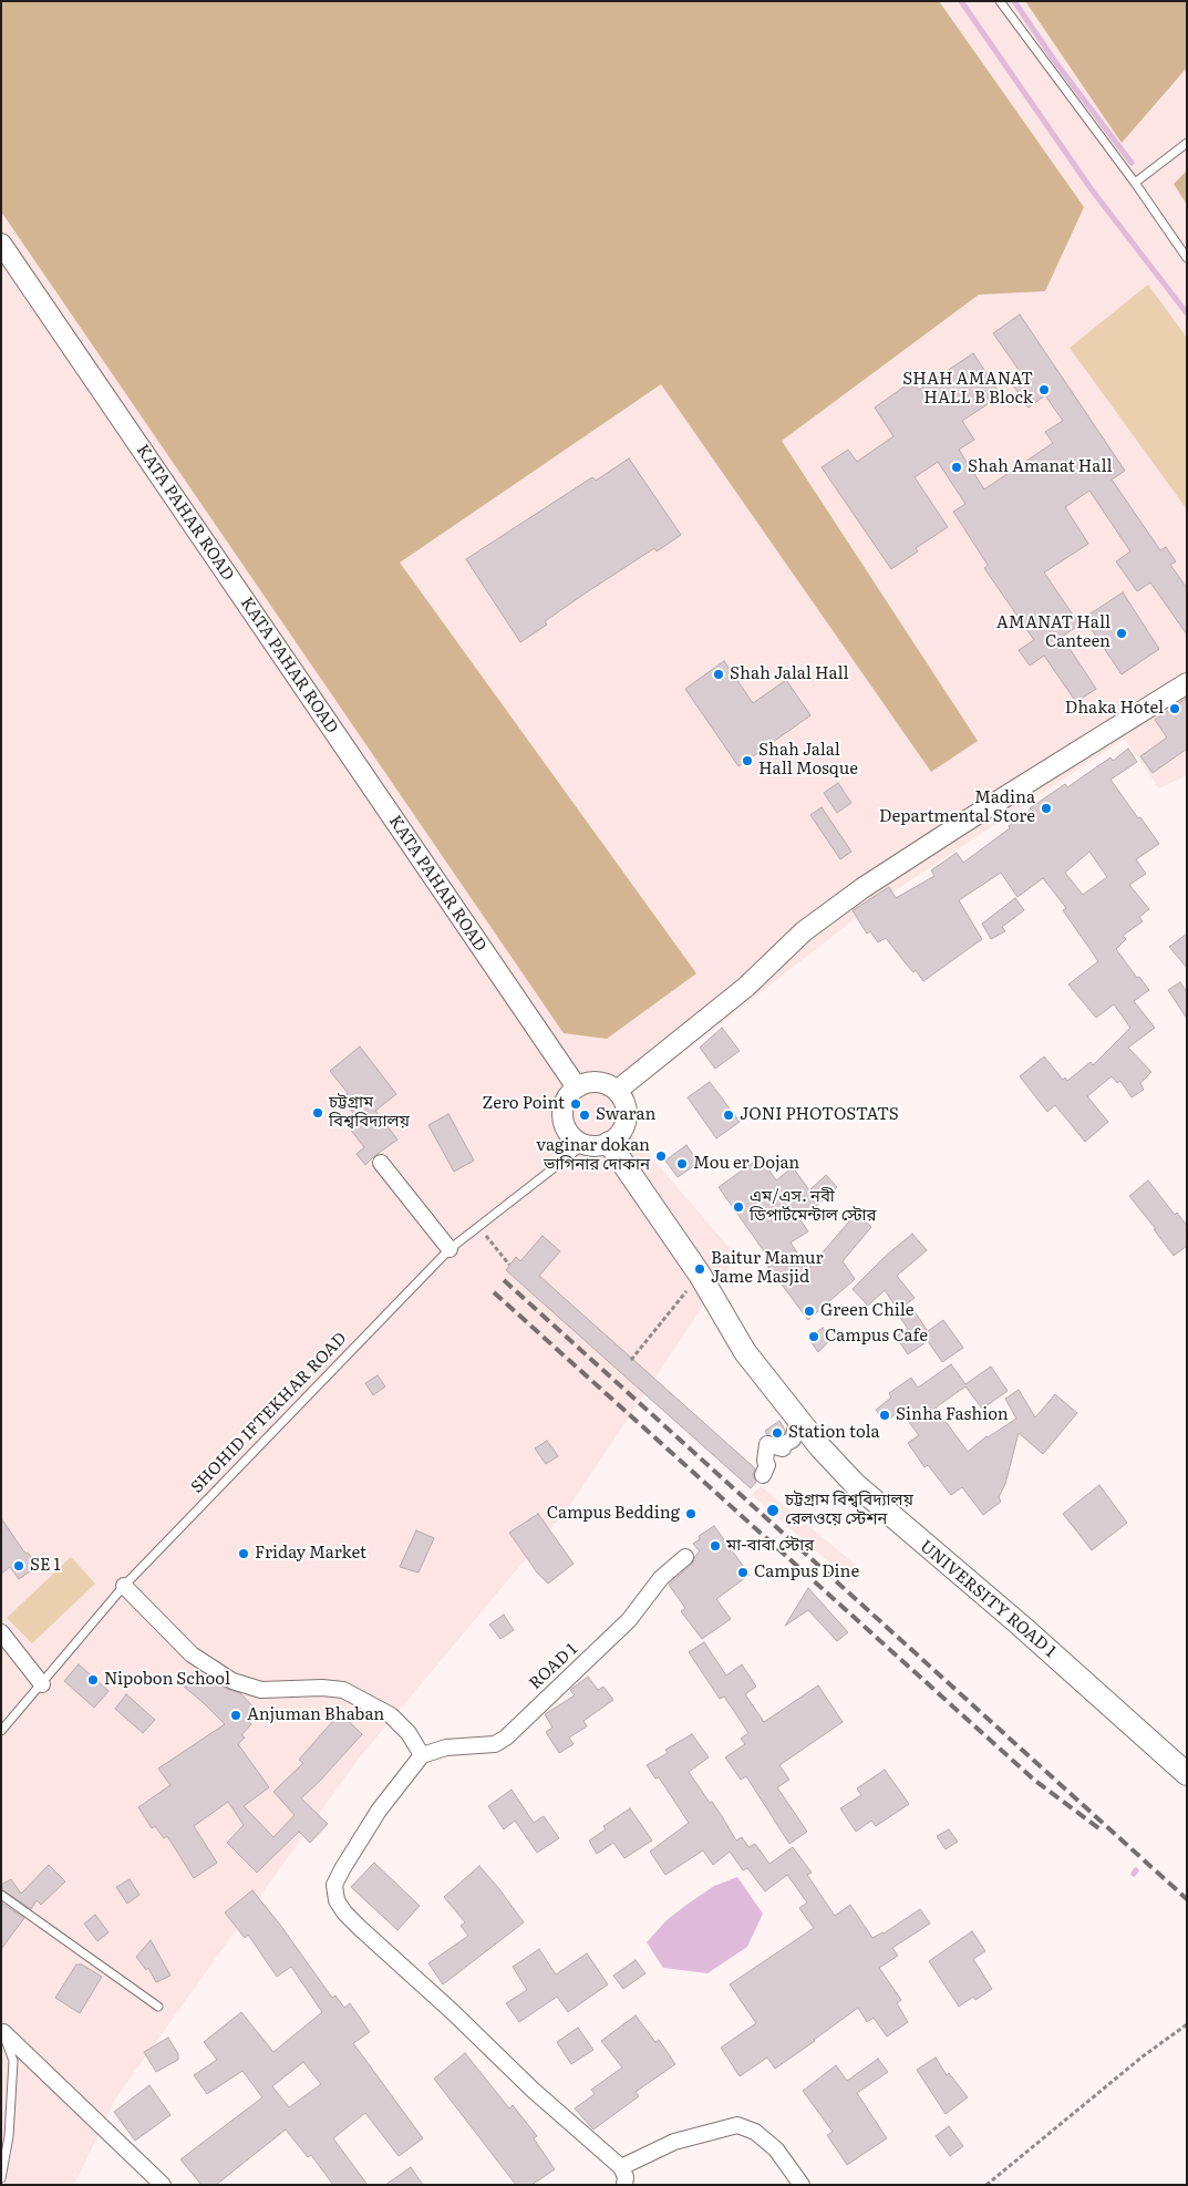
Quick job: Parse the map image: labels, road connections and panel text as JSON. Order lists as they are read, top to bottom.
{
  "streets": {
    "main road": ["UNIVERSITY ROAD 1"],
    "street": ["KATA PAHAR ROAD", "ROAD 1"],
    "lane": ["SHOHID IFTEKHAR ROAD"]
  },
  "crossings": [
    ["KATA PAHAR ROAD", "SHOHID IFTEKHAR ROAD"],
    ["KATA PAHAR ROAD", "UNIVERSITY ROAD 1"],
    ["SHOHID IFTEKHAR ROAD", "UNIVERSITY ROAD 1"]
  ],
  "places": [
    "SHAH AMANAT HALL B Block",
    "Shah Amanat Hall",
    "AMANAT Hall Canteen",
    "Shah Jalal Hall",
    "Dhaka Hotel",
    "Shah Jalal Hall Mosque",
    "Madina Departmental Store",
    "Zero Point",
    "চট্টগ্রাম বিশ্ববিদ্যালয়",
    "Swaran",
    "JONI PHOTOSTATS",
    "vaginar dokan ভাগিনার দোকান",
    "Mou er Dojan",
    "এম/এস. নবী ডিপার্টমেন্টাল স্টোর",
    "Baitur Mamur Jame Masjid",
    "Green Chile",
    "Campus Cafe",
    "Sinha Fashion",
    "Station tola",
    "চট্টগ্রাম বিশ্ববিদ্যালয় রেলওয়ে স্টেশন",
    "Campus Bedding",
    "মা-বাবা স্টোর",
    "Friday Market",
    "SE 1",
    "Campus Dine",
    "Nipobon School",
    "Anjuman Bhaban"
  ]
}
